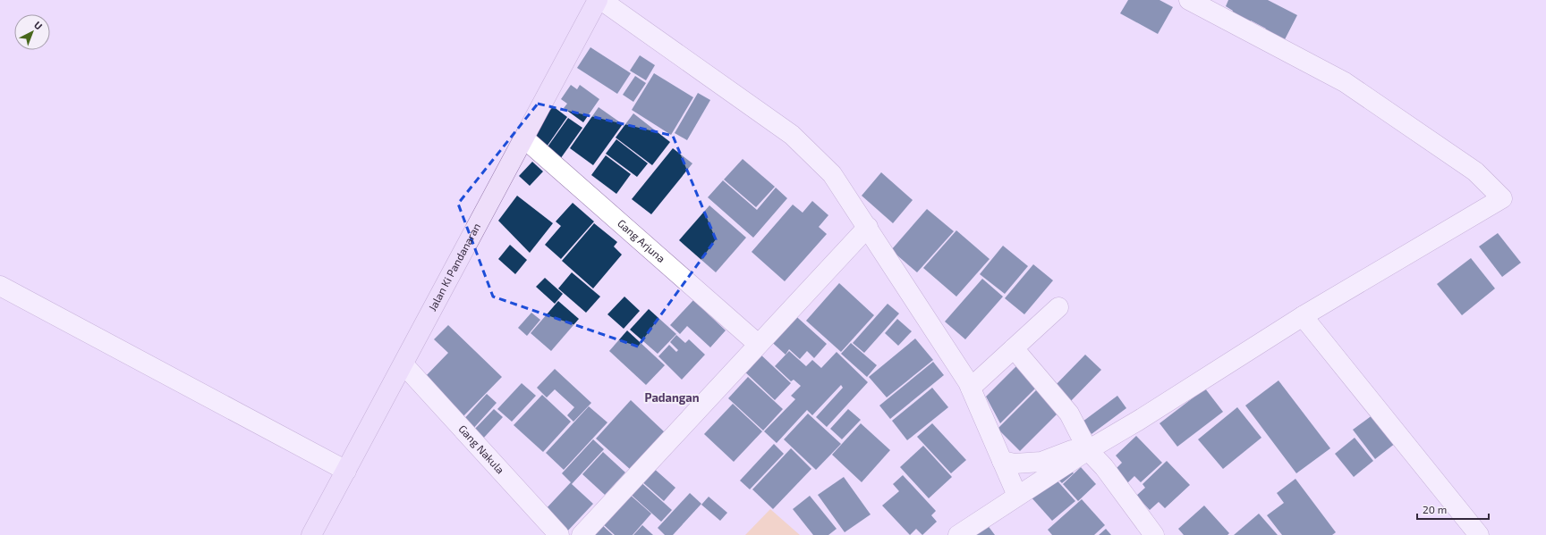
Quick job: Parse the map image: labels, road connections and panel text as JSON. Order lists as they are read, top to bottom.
{
  "streets": {
    "main road": ["Jalan Ki Pandanaran"],
    "street": ["Gang Arjuna", "Gang Nakula"]
  },
  "crossings": [
    ["Gang Arjuna", "Jalan Ki Pandanaran"],
    ["Jalan Ki Pandanaran", "Gang Nakula"]
  ],
  "districts": ["Padangan"],
  "scale_bar": "20 m",
  "north": "top right"
}
